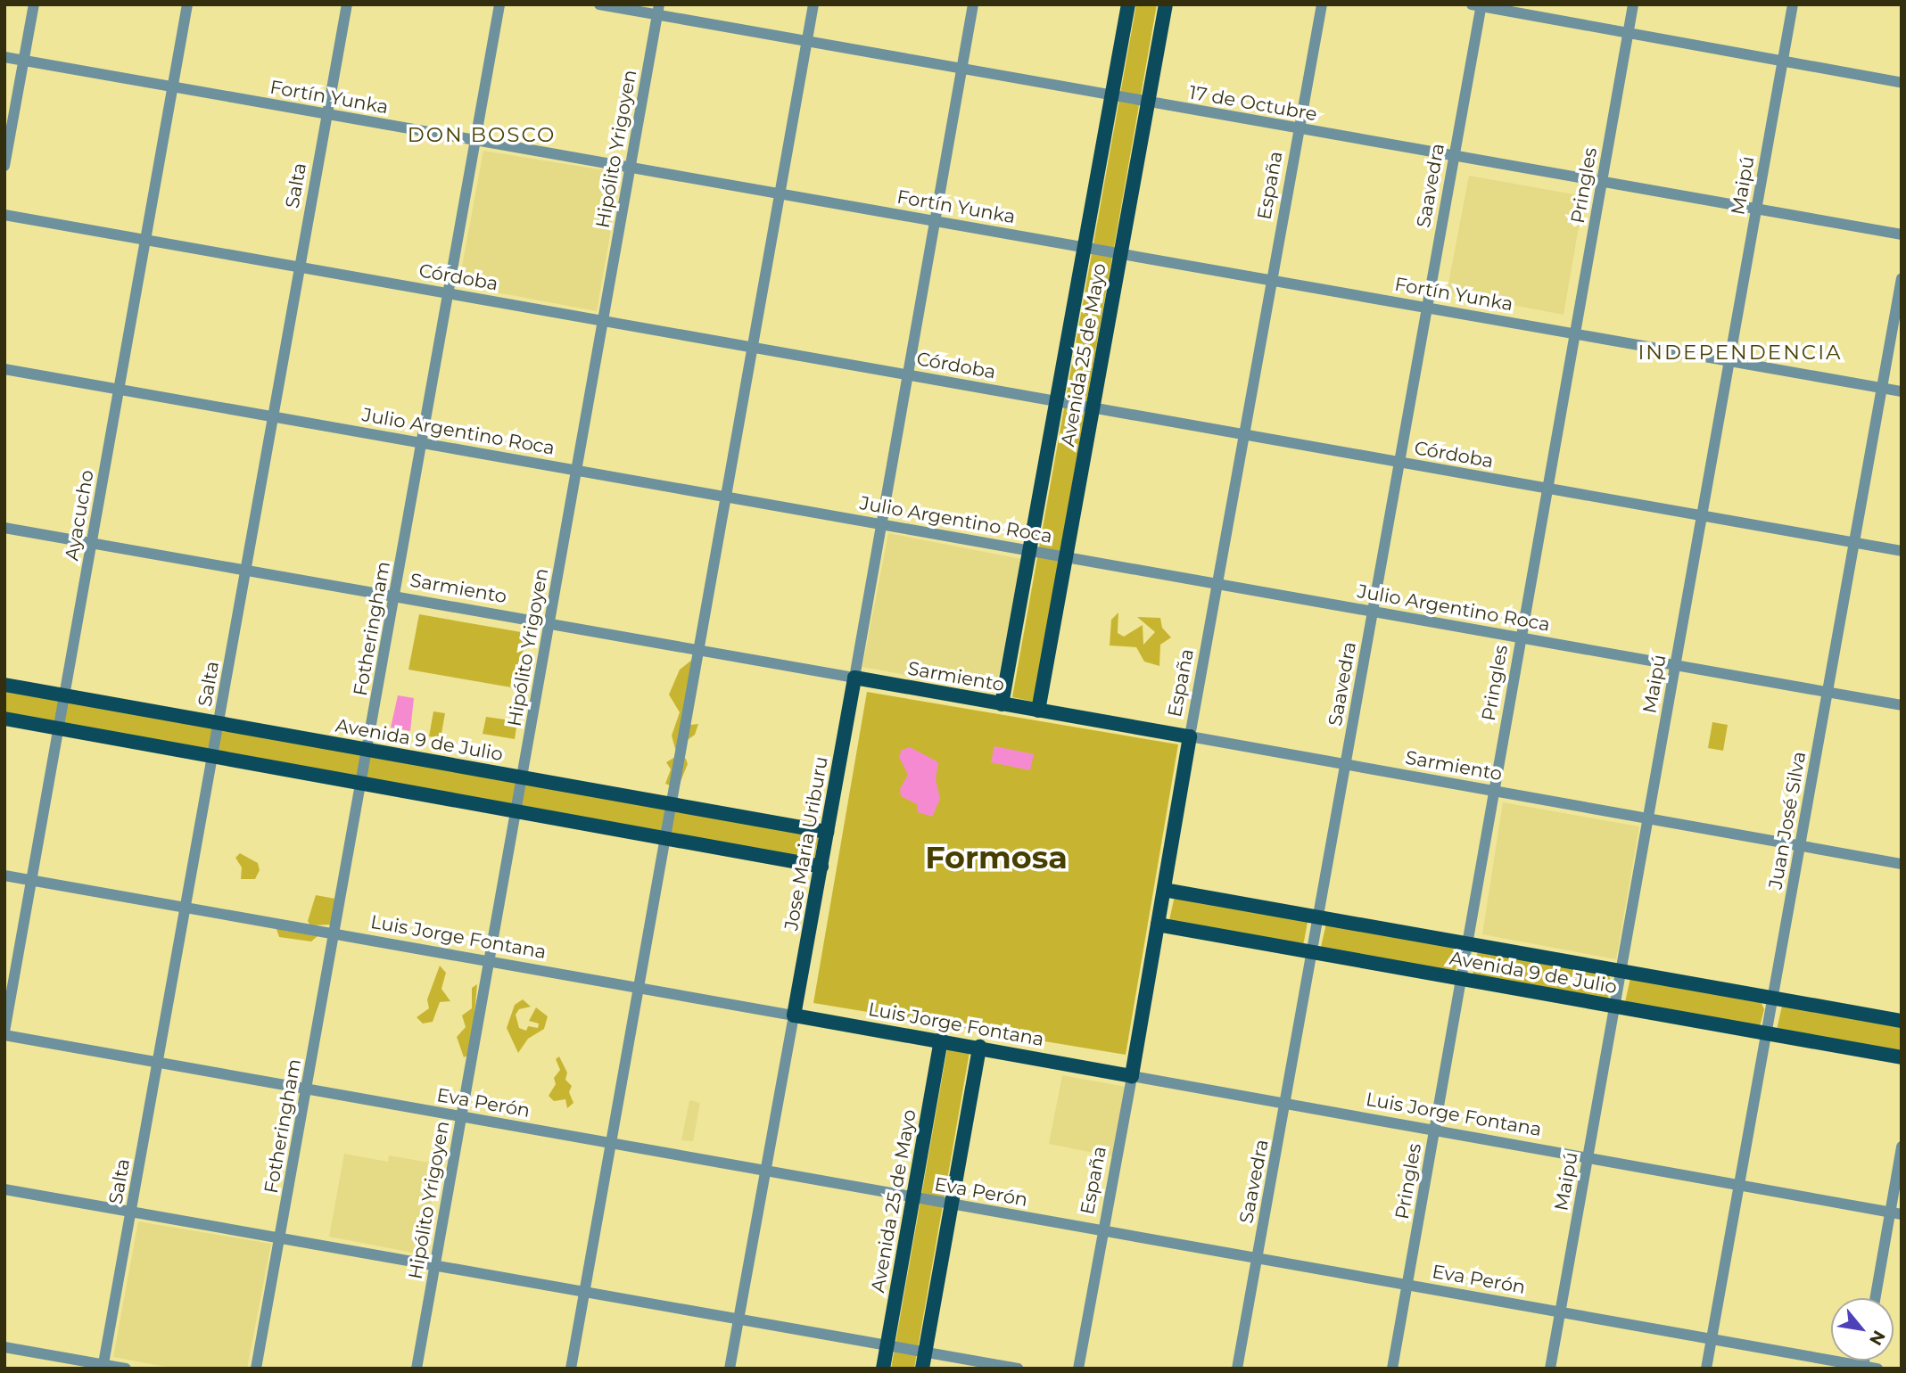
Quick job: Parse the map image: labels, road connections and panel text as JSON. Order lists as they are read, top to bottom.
{
  "streets": {
    "main road": [
      "España",
      "Avenida 25 de Mayo",
      "Sarmiento",
      "Avenida 9 de Julio",
      "Jose Maria Uriburu",
      "Luis Jorge Fontana"
    ],
    "street": [
      "Fortín Yunka",
      "17 de Octubre",
      "Hipólito Yrigoyen",
      "Salta",
      "Saavedra",
      "Pringles",
      "Maipú",
      "Córdoba",
      "Julio Argentino Roca",
      "Ayacucho",
      "Fotheringham",
      "Juan José Silva",
      "Eva Perón"
    ]
  },
  "crossings": [
    ["Fortín Yunka", "Hipólito Yrigoyen"],
    ["Fortín Yunka", "Salta"],
    ["Fortín Yunka", "España"],
    ["Fortín Yunka", "Saavedra"],
    ["Fortín Yunka", "Pringles"],
    ["Fortín Yunka", "Maipú"],
    ["Fortín Yunka", "Avenida 25 de Mayo"],
    ["Fortín Yunka", "Ayacucho"],
    ["Fortín Yunka", "Fotheringham"],
    ["Fortín Yunka", "Juan José Silva"],
    ["17 de Octubre", "Hipólito Yrigoyen"],
    ["17 de Octubre", "España"],
    ["17 de Octubre", "Saavedra"],
    ["17 de Octubre", "Pringles"],
    ["17 de Octubre", "Maipú"],
    ["17 de Octubre", "Avenida 25 de Mayo"],
    ["Hipólito Yrigoyen", "Córdoba"],
    ["Hipólito Yrigoyen", "Julio Argentino Roca"],
    ["Hipólito Yrigoyen", "Sarmiento"],
    ["Hipólito Yrigoyen", "Avenida 9 de Julio"],
    ["Hipólito Yrigoyen", "Luis Jorge Fontana"],
    ["Hipólito Yrigoyen", "Eva Perón"],
    ["Salta", "Córdoba"],
    ["Salta", "Julio Argentino Roca"],
    ["Salta", "Sarmiento"],
    ["Salta", "Avenida 9 de Julio"],
    ["Salta", "Luis Jorge Fontana"],
    ["Salta", "Eva Perón"],
    ["España", "Córdoba"],
    ["España", "Julio Argentino Roca"],
    ["España", "Sarmiento"],
    ["España", "Avenida 9 de Julio"],
    ["España", "Luis Jorge Fontana"],
    ["España", "Eva Perón"],
    ["Saavedra", "Córdoba"],
    ["Saavedra", "Julio Argentino Roca"],
    ["Saavedra", "Sarmiento"],
    ["Saavedra", "Avenida 9 de Julio"],
    ["Saavedra", "Luis Jorge Fontana"],
    ["Saavedra", "Eva Perón"],
    ["Pringles", "Córdoba"],
    ["Pringles", "Julio Argentino Roca"],
    ["Pringles", "Sarmiento"],
    ["Pringles", "Avenida 9 de Julio"],
    ["Pringles", "Luis Jorge Fontana"],
    ["Pringles", "Eva Perón"],
    ["Maipú", "Córdoba"],
    ["Maipú", "Julio Argentino Roca"],
    ["Maipú", "Sarmiento"],
    ["Maipú", "Avenida 9 de Julio"],
    ["Maipú", "Luis Jorge Fontana"],
    ["Maipú", "Eva Perón"],
    ["Córdoba", "Avenida 25 de Mayo"],
    ["Córdoba", "Ayacucho"],
    ["Córdoba", "Fotheringham"],
    ["Córdoba", "Juan José Silva"],
    ["Avenida 25 de Mayo", "Julio Argentino Roca"],
    ["Avenida 25 de Mayo", "Sarmiento"],
    ["Avenida 25 de Mayo", "Luis Jorge Fontana"],
    ["Avenida 25 de Mayo", "Eva Perón"],
    ["Julio Argentino Roca", "Ayacucho"],
    ["Julio Argentino Roca", "Fotheringham"],
    ["Julio Argentino Roca", "Juan José Silva"],
    ["Ayacucho", "Sarmiento"],
    ["Ayacucho", "Avenida 9 de Julio"],
    ["Ayacucho", "Luis Jorge Fontana"],
    ["Ayacucho", "Eva Perón"],
    ["Sarmiento", "Fotheringham"],
    ["Sarmiento", "Juan José Silva"],
    ["Sarmiento", "Jose Maria Uriburu"],
    ["Fotheringham", "Avenida 9 de Julio"],
    ["Fotheringham", "Luis Jorge Fontana"],
    ["Fotheringham", "Eva Perón"],
    ["Avenida 9 de Julio", "Juan José Silva"],
    ["Avenida 9 de Julio", "Jose Maria Uriburu"],
    ["Juan José Silva", "Luis Jorge Fontana"],
    ["Juan José Silva", "Eva Perón"],
    ["Jose Maria Uriburu", "Luis Jorge Fontana"]
  ],
  "districts": ["DON BOSCO", "INDEPENDENCIA", "Formosa"],
  "north": "bottom right"
}
